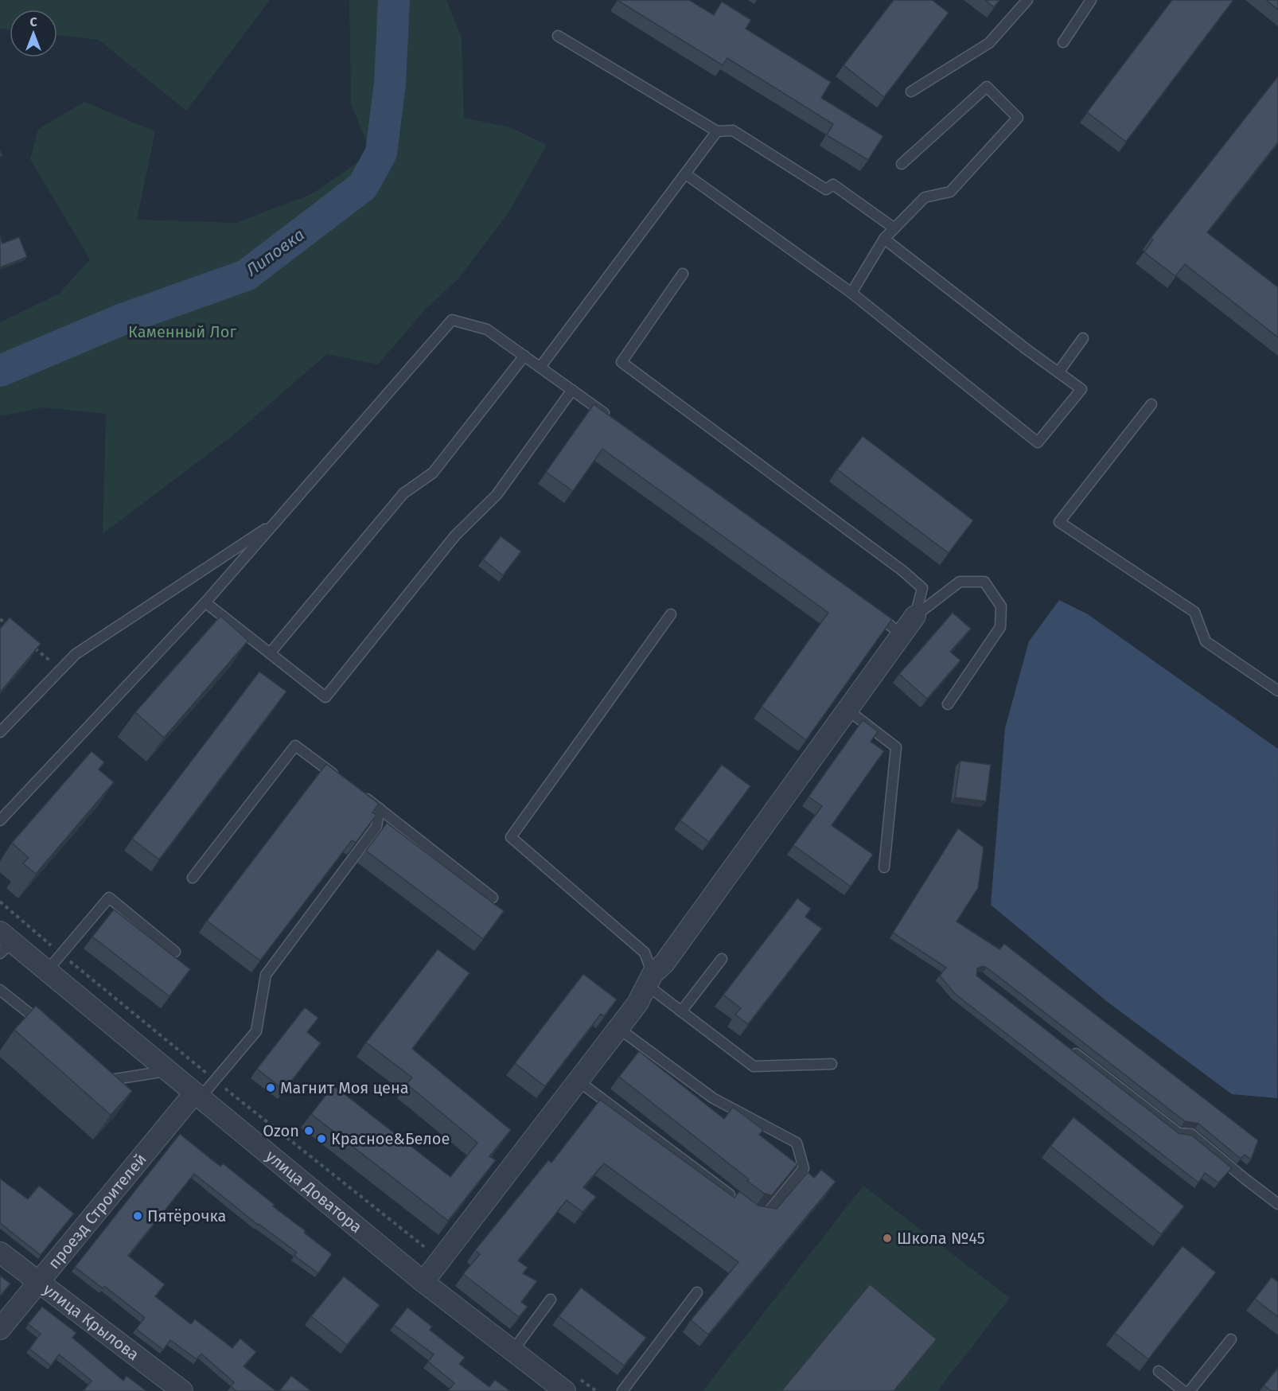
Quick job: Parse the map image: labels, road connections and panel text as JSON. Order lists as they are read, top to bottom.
{
  "streets": {
    "street": ["улица Доватора", "проезд Строителей", "улица Крылова"]
  },
  "crossings": [
    ["улица Доватора", "проезд Строителей"],
    ["проезд Строителей", "улица Крылова"]
  ],
  "water": ["Липовка"],
  "parks": ["Каменный Лог"],
  "places": [
    "Магнит Моя цена",
    "Ozon",
    "Красное&Белое",
    "Пятёрочка",
    "Школа №45"
  ],
  "north": "top"
}
